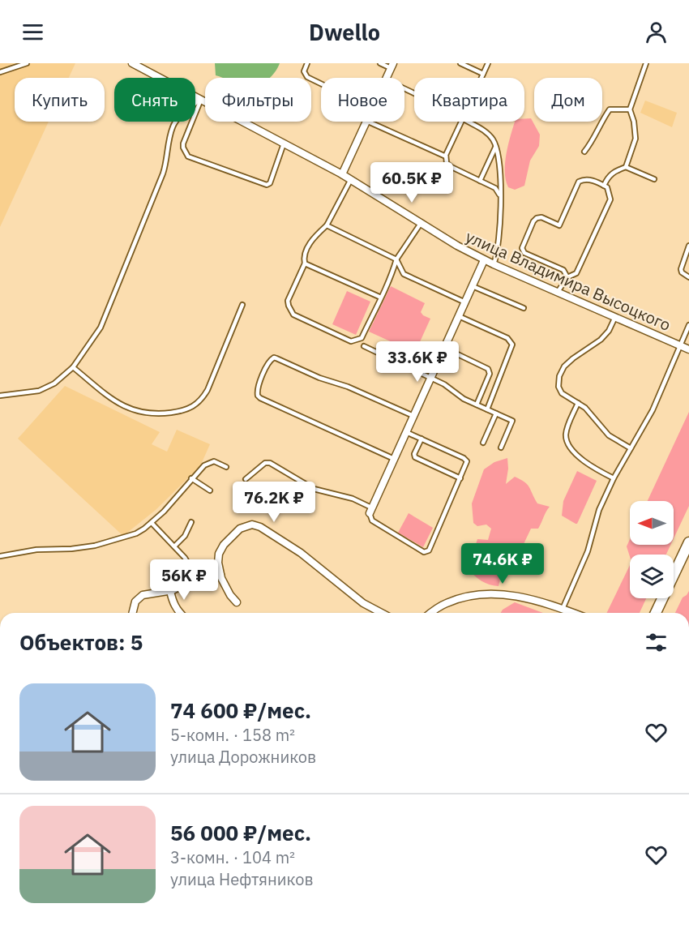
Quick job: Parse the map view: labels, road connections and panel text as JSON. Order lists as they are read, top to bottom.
{
  "streets": {
    "street": ["улица Владимира Высоцкого"]
  },
  "north": "left",
  "page": {
    "header": "Dwello",
    "chip": [
      "Купить",
      "Снять",
      "Фильтры",
      "Новое",
      "Квартира",
      "Дом"
    ],
    "price": [
      "60.5K ₽",
      "33.6K ₽",
      "76.2K ₽",
      "74.6K ₽",
      "56K ₽"
    ],
    "heading": "Объектов: 5",
    "list": [
      {
        "name": "74 600 ₽/мес.",
        "note": "5-комн. · 158 m² · улица Дорожников"
      },
      {
        "name": "56 000 ₽/мес.",
        "note": "3-комн. · 104 m² · улица Нефтяников"
      }
    ]
  }
}
